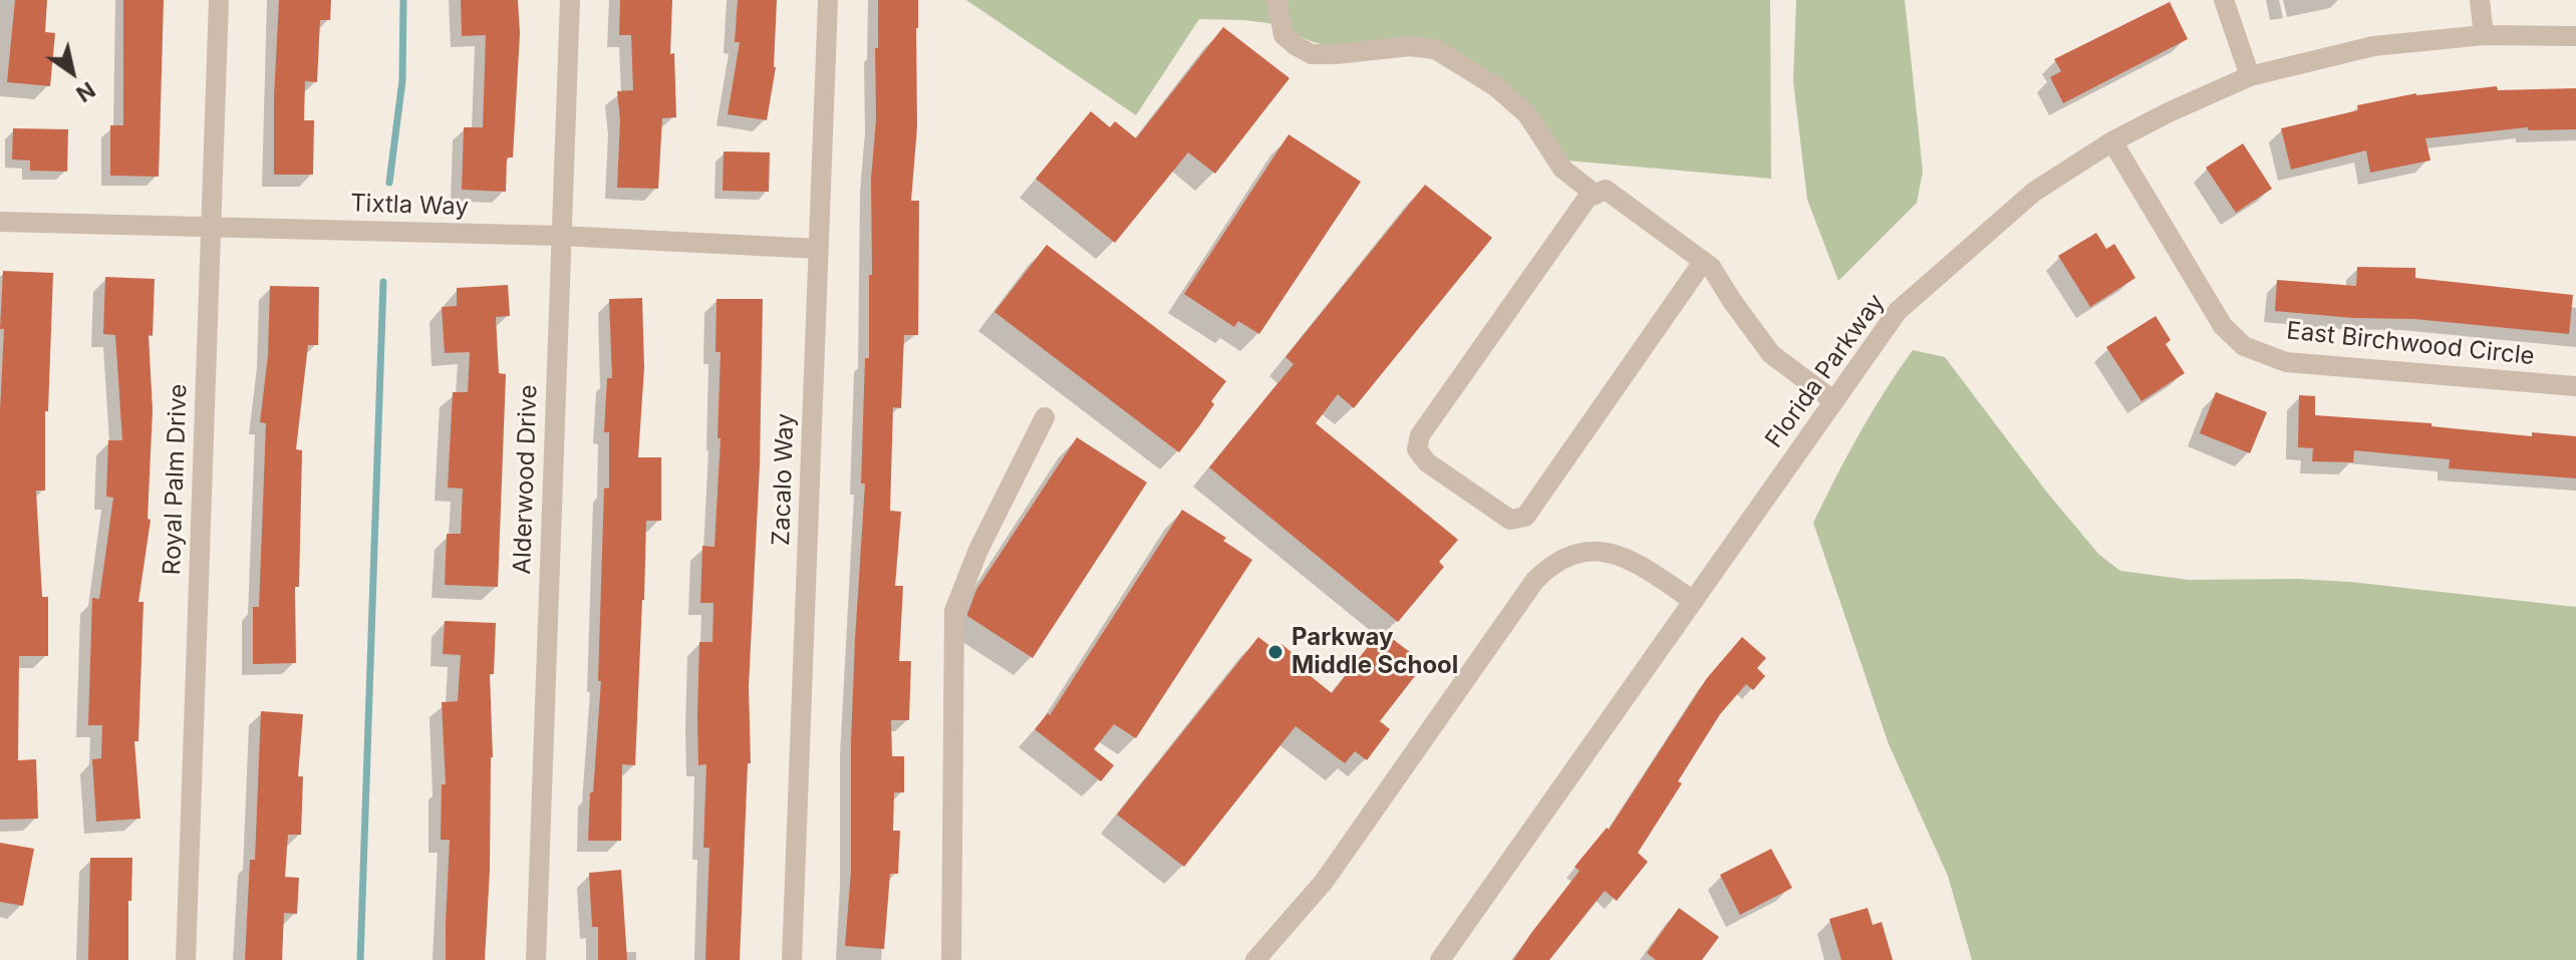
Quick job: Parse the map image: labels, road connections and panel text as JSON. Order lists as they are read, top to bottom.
{
  "streets": {
    "street": [
      "Tixtla Way",
      "East Birchwood Circle",
      "Florida Parkway",
      "Royal Palm Drive",
      "Alderwood Drive",
      "Zacalo Way"
    ]
  },
  "crossings": [
    ["Tixtla Way", "Royal Palm Drive"],
    ["Tixtla Way", "Alderwood Drive"],
    ["Tixtla Way", "Zacalo Way"],
    ["East Birchwood Circle", "Florida Parkway"]
  ],
  "places": ["Parkway Middle School"],
  "north": "bottom right"
}
